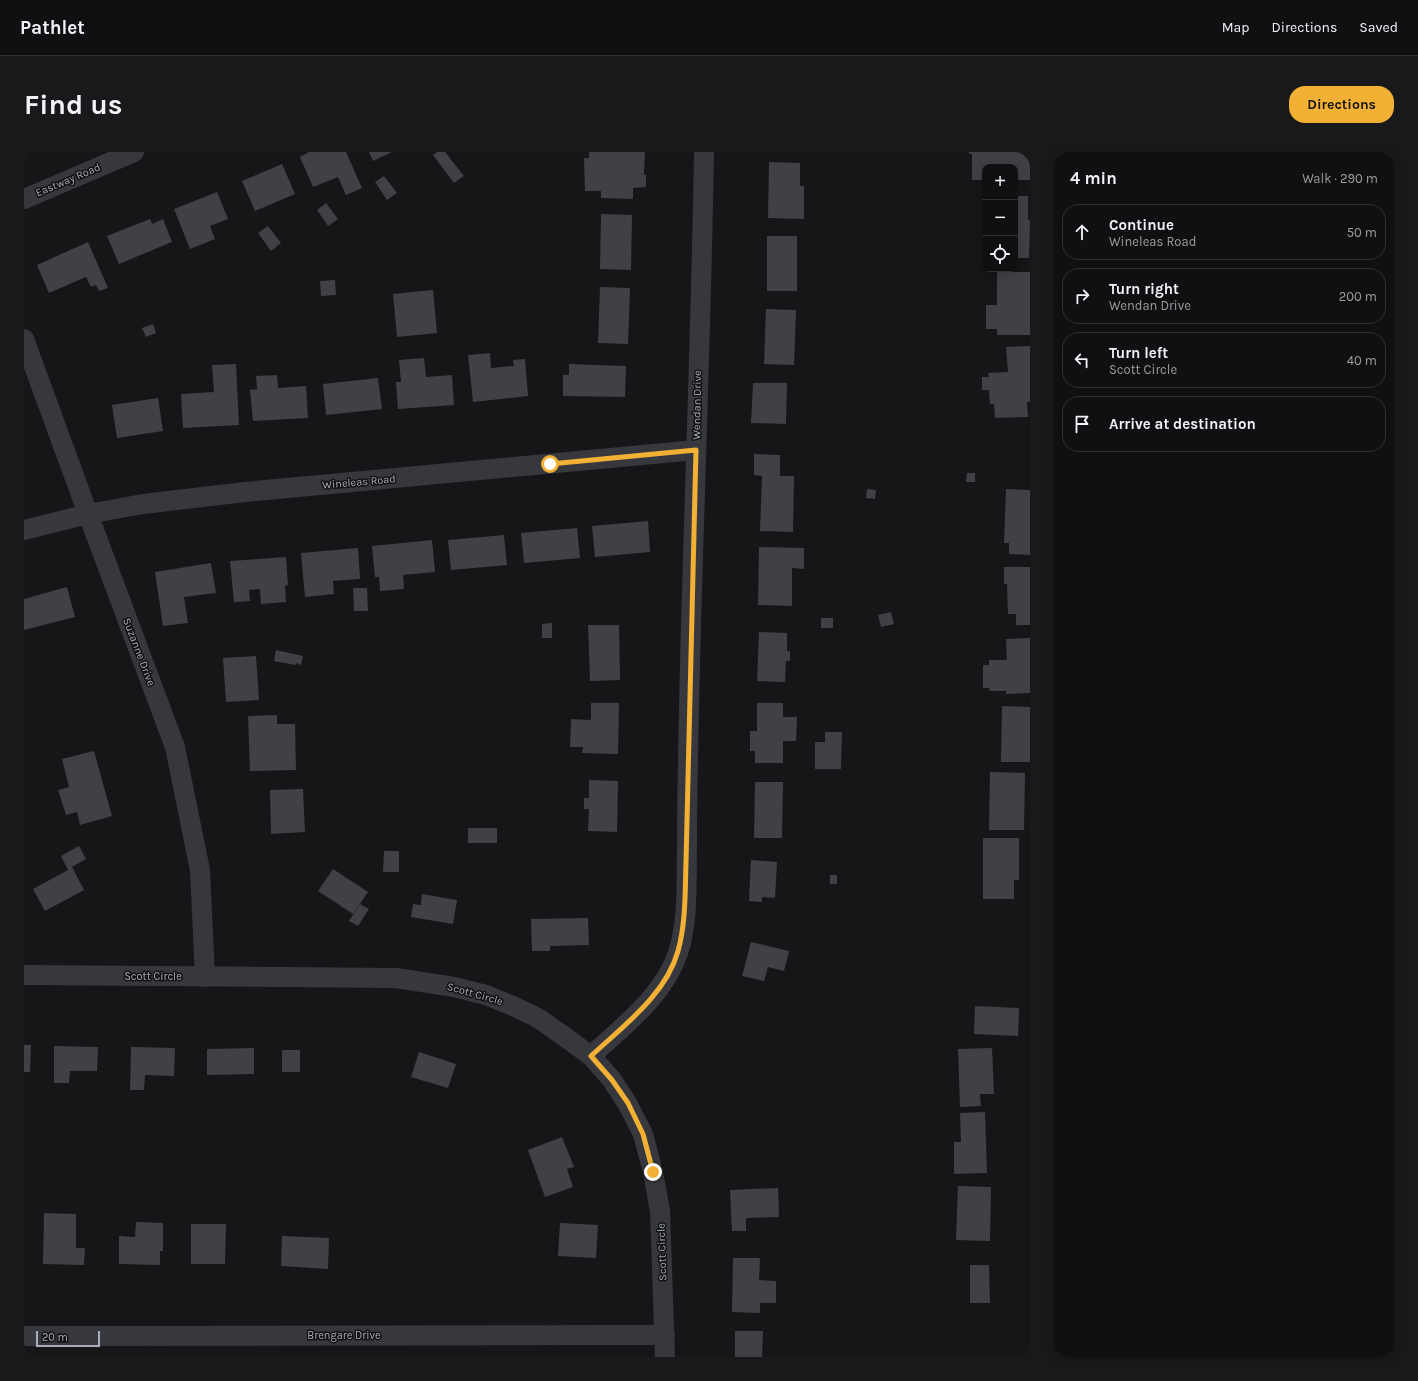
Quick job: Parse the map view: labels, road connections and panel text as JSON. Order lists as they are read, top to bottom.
{
  "streets": {
    "street": [
      "Eastway Road",
      "Wendan Drive",
      "Wineleas Road",
      "Suzanne Drive",
      "Scott Circle",
      "Brengare Drive"
    ]
  },
  "crossings": [
    ["Wendan Drive", "Wineleas Road"],
    ["Wendan Drive", "Scott Circle"],
    ["Wineleas Road", "Suzanne Drive"],
    ["Suzanne Drive", "Scott Circle"],
    ["Scott Circle", "Brengare Drive"]
  ],
  "scale_bar": "20 m",
  "page": {
    "header": "Pathlet",
    "nav": ["Map", "Directions", "Saved"],
    "buttons": "Directions",
    "title": "Find us",
    "heading": ["4 min", "Walk · 290 m"],
    "map_buttons": ["+", "−"],
    "list": [
      ["Continue", "Wineleas Road", "50 m"],
      ["Turn right", "Wendan Drive", "200 m"],
      ["Turn left", "Scott Circle", "40 m"],
      "Arrive at destination"
    ],
    "scale": "20 m"
  }
}
